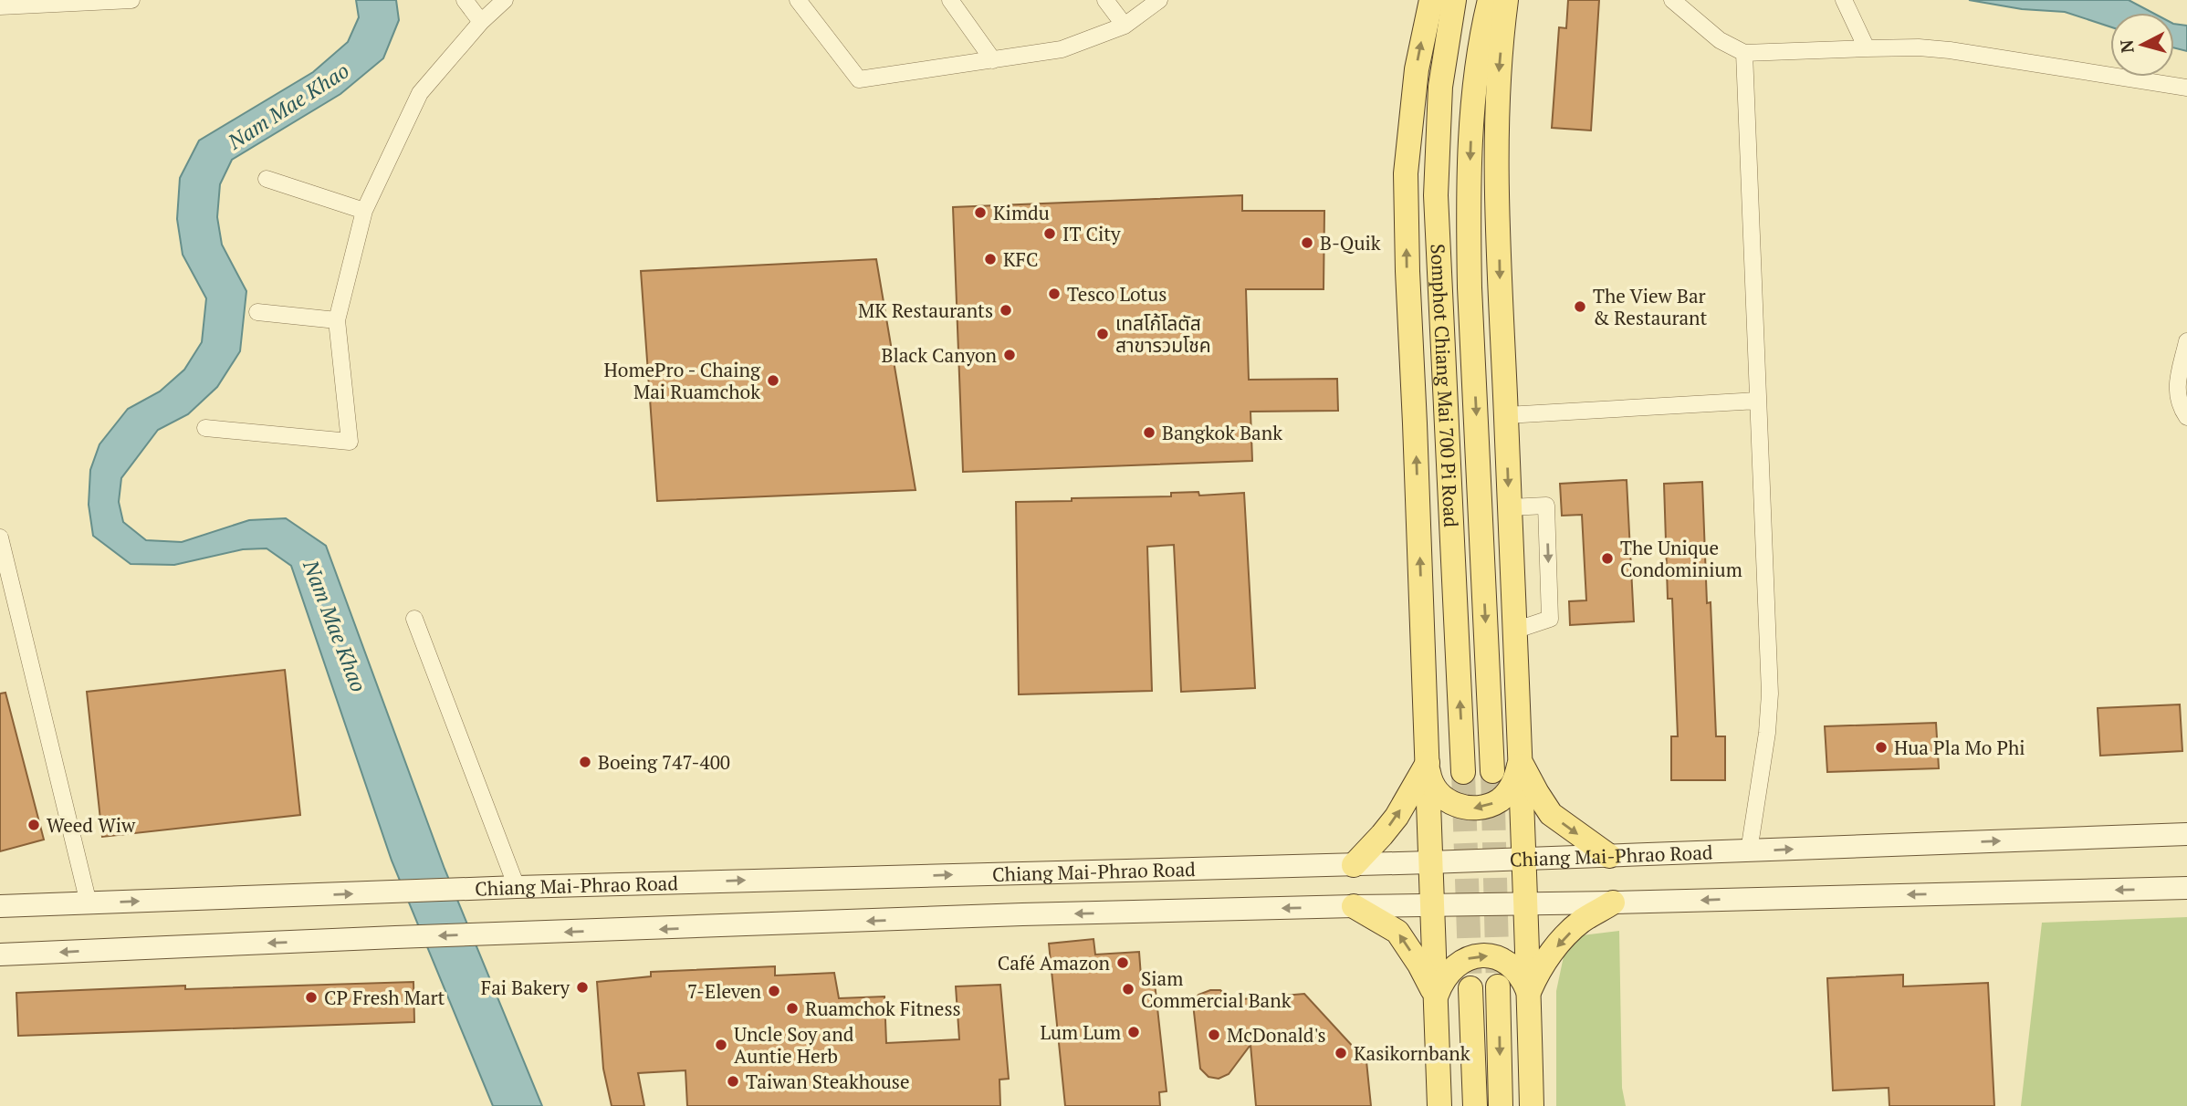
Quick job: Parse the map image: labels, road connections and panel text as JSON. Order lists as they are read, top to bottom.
{
  "streets": {
    "main road": ["Somphot Chiang Mai 700 Pi Road", "Chiang Mai-Phrao Road"]
  },
  "water": ["Nam Mae Khao"],
  "places": [
    "Kimdu",
    "IT City",
    "B-Quik",
    "KFC",
    "Tesco Lotus",
    "The View Bar & Restaurant",
    "MK Restaurants",
    "เทสโก้โลตัส สาขารวมโชค",
    "Black Canyon",
    "HomePro - Chaing Mai Ruamchok",
    "Bangkok Bank",
    "The Unique Condominium",
    "Hua Pla Mo Phi",
    "Boeing 747-400",
    "Weed Wiw",
    "Café Amazon",
    "Fai Bakery",
    "Siam Commercial Bank",
    "7-Eleven",
    "CP Fresh Mart",
    "Ruamchok Fitness",
    "Lum Lum",
    "McDonald's",
    "Uncle Soy and Auntie Herb",
    "Kasikornbank",
    "Taiwan Steakhouse"
  ],
  "north": "left"
}
